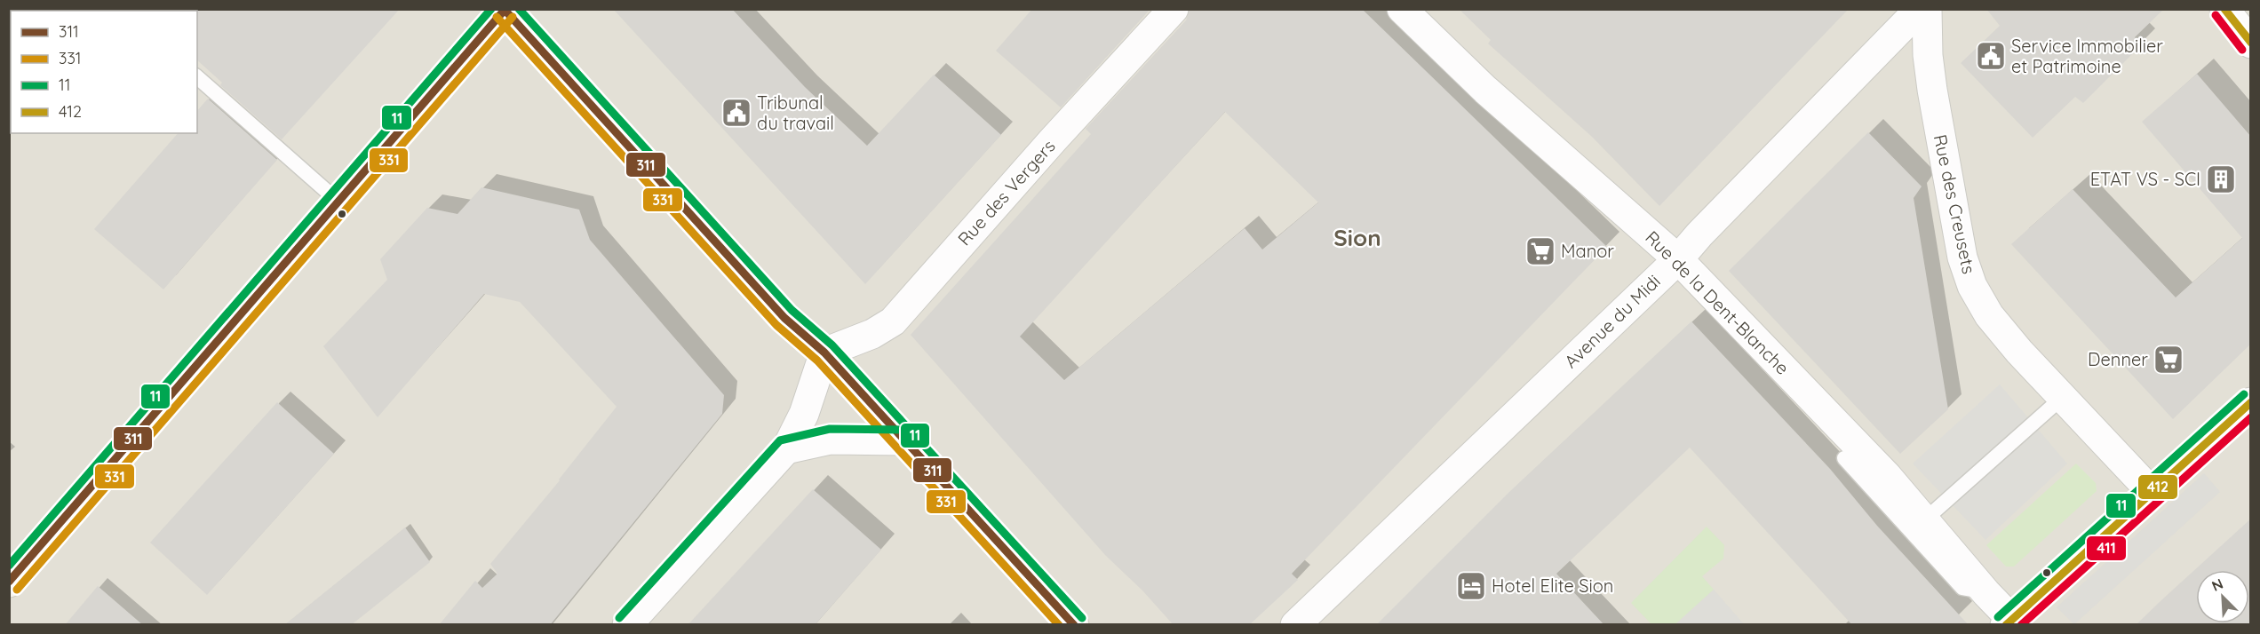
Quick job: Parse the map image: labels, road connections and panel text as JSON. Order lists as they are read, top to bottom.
{
  "streets": {
    "street": [
      "Rue des Vergers",
      "Rue des Creusets",
      "Rue de la Dent-Blanche",
      "Avenue du Midi"
    ]
  },
  "crossings": [
    ["Rue des Creusets", "Avenue du Midi"],
    ["Rue de la Dent-Blanche", "Avenue du Midi"]
  ],
  "districts": ["Sion"],
  "places": {
    "public building": ["Service Immobilier et Patrimoine", "Tribunal du travail"],
    "building": ["ETAT VS - SCI"],
    "supermarket": ["Manor", "Denner"],
    "hotel": ["Hotel Elite Sion"]
  },
  "lines": [
    "transit line 11",
    "transit line 412",
    "transit line 311",
    "transit line 411",
    "transit line 331"
  ],
  "legend": [
    "311",
    "331",
    "11",
    "412"
  ],
  "north": "top left"
}
